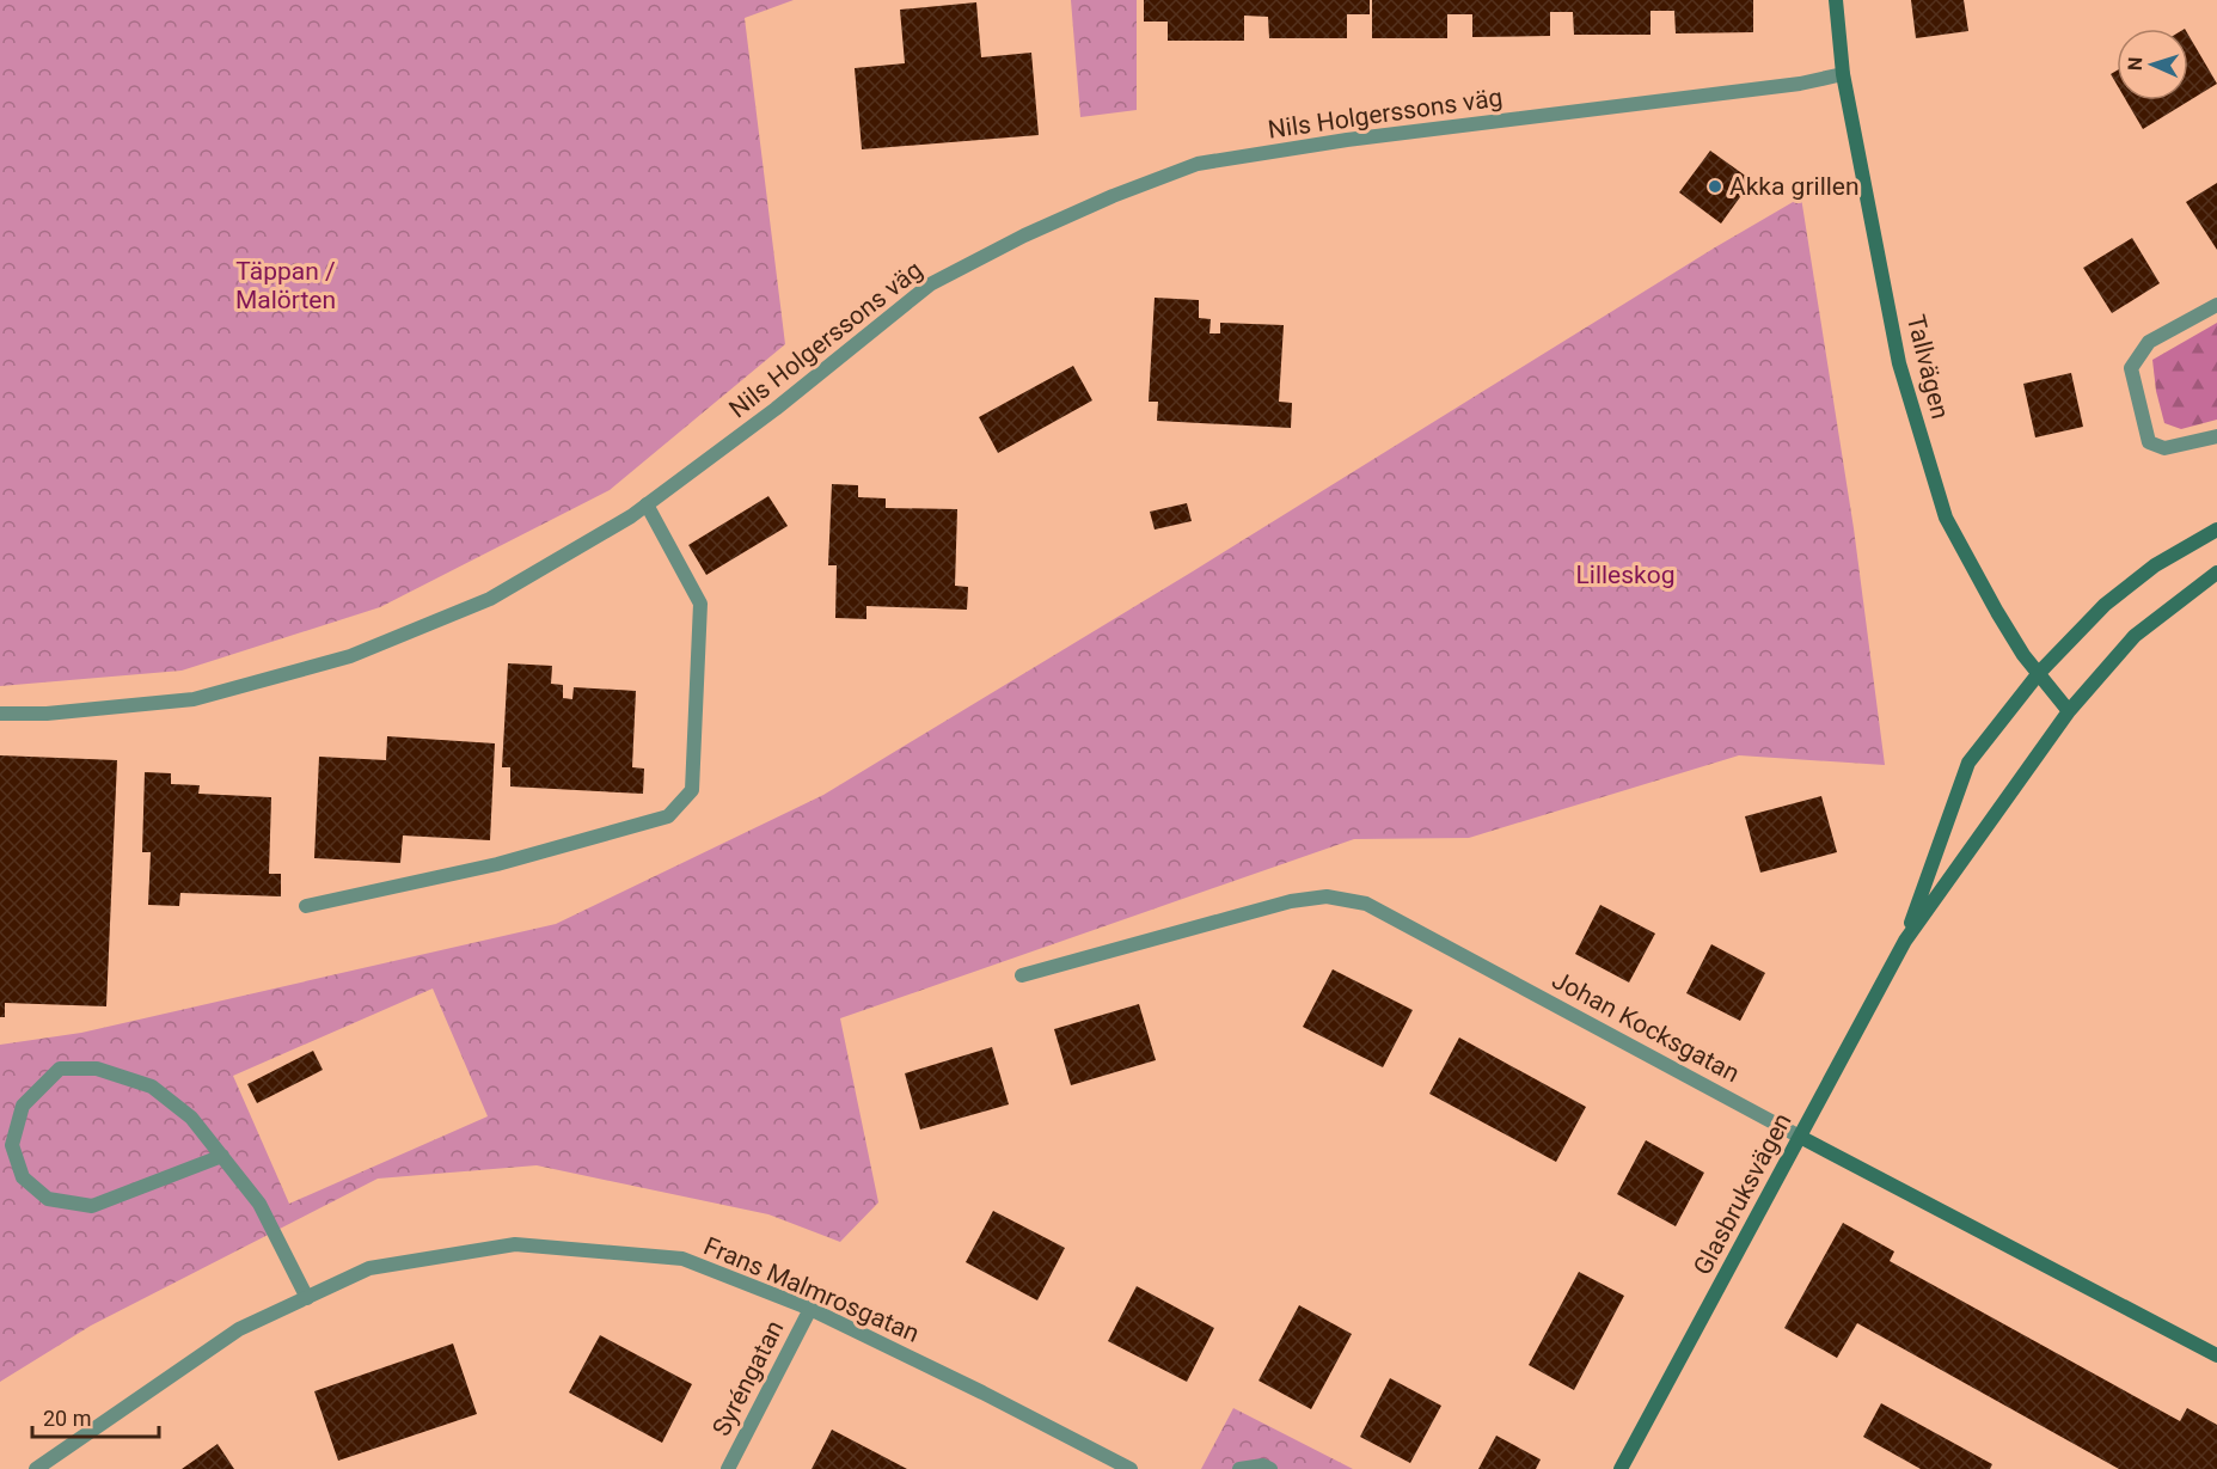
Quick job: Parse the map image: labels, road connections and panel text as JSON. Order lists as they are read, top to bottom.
{
  "streets": {
    "main road": ["Tallvägen", "Johan Kocksgatan", "Glasbruksvägen"],
    "street": ["Nils Holgerssons väg", "Frans Malmrosgatan", "Syréngatan"]
  },
  "crossings": [
    ["Nils Holgerssons väg", "Tallvägen"],
    ["Tallvägen", "Glasbruksvägen"],
    ["Johan Kocksgatan", "Glasbruksvägen"],
    ["Frans Malmrosgatan", "Syréngatan"]
  ],
  "parks": ["Täppan / Malörten", "Lilleskog"],
  "places": ["Akka grillen"],
  "scale_bar": "20 m",
  "north": "left"
}
